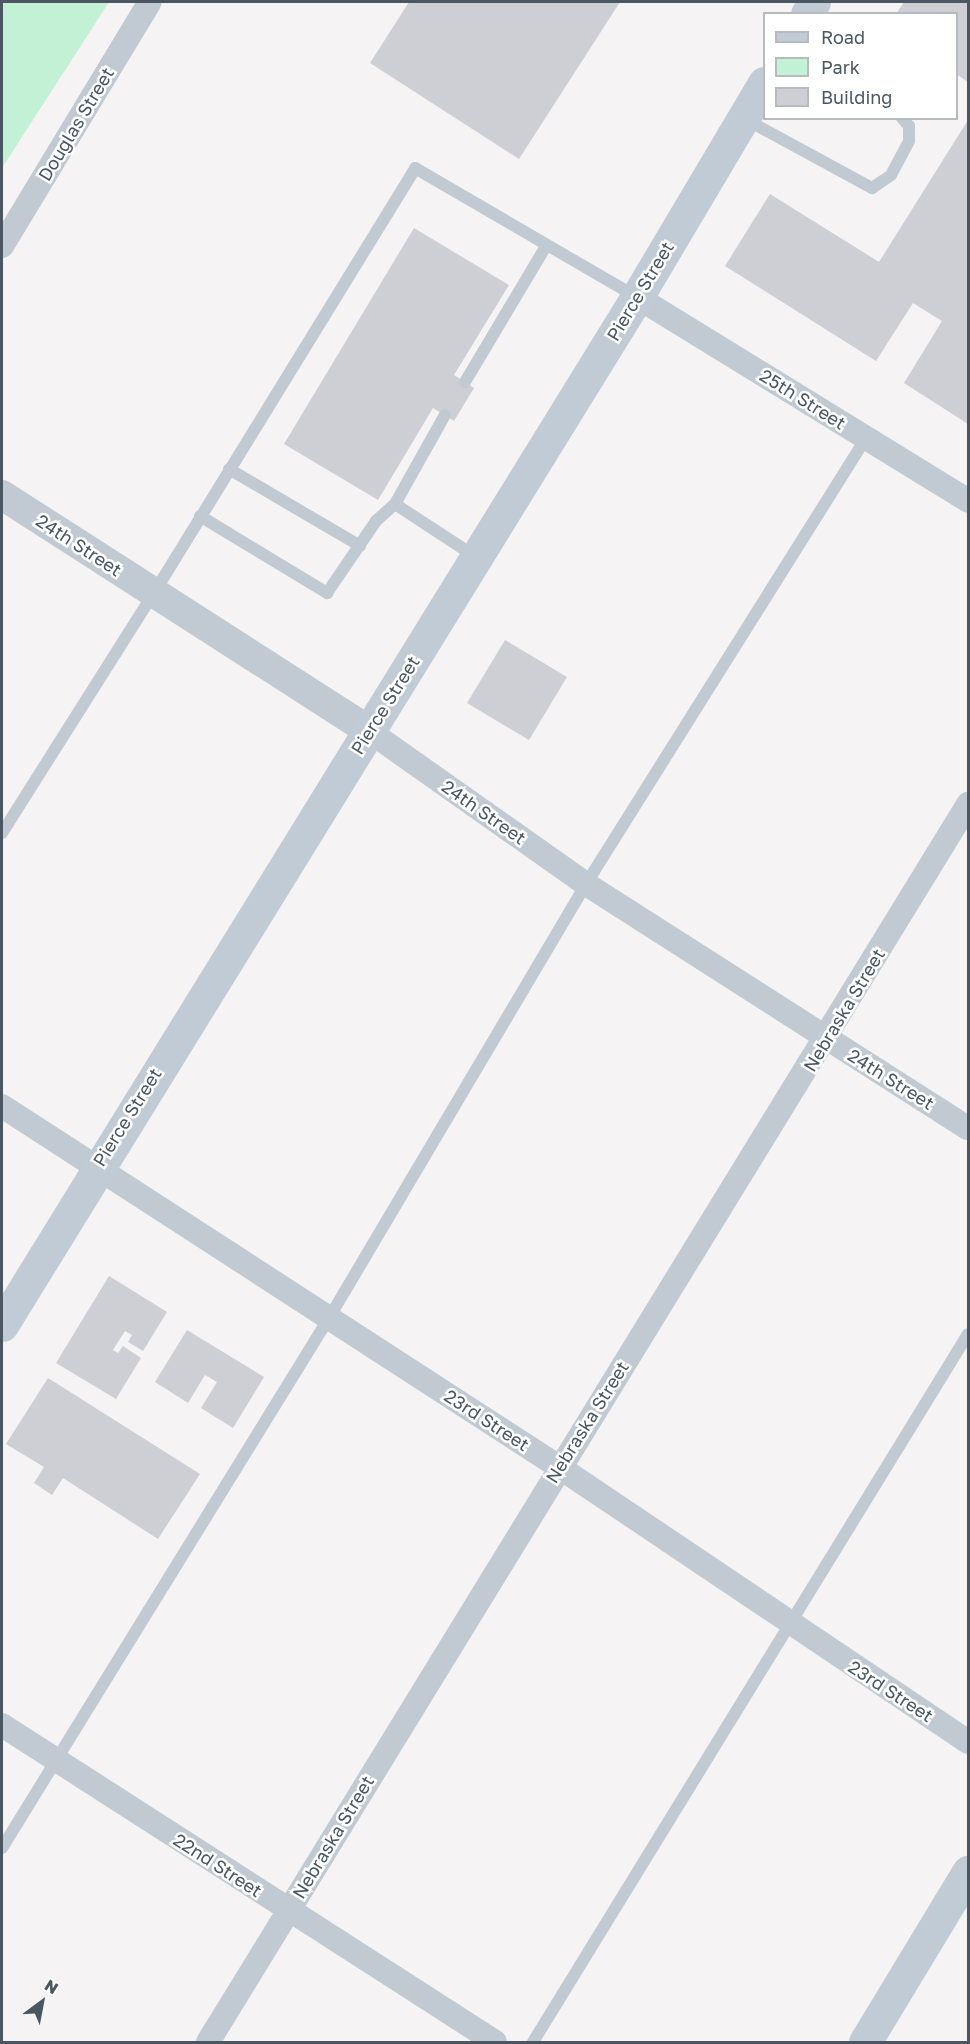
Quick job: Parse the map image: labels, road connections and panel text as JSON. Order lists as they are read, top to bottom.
{
  "streets": {
    "main road": ["Pierce Street"],
    "street": [
      "Douglas Street",
      "25th Street",
      "24th Street",
      "Nebraska Street",
      "23rd Street",
      "22nd Street"
    ]
  },
  "crossings": [
    ["Pierce Street", "25th Street"],
    ["Pierce Street", "24th Street"],
    ["Pierce Street", "23rd Street"],
    ["24th Street", "Nebraska Street"],
    ["Nebraska Street", "23rd Street"],
    ["Nebraska Street", "22nd Street"]
  ],
  "legend": ["Road", "Park", "Building"],
  "north": "top right"
}
